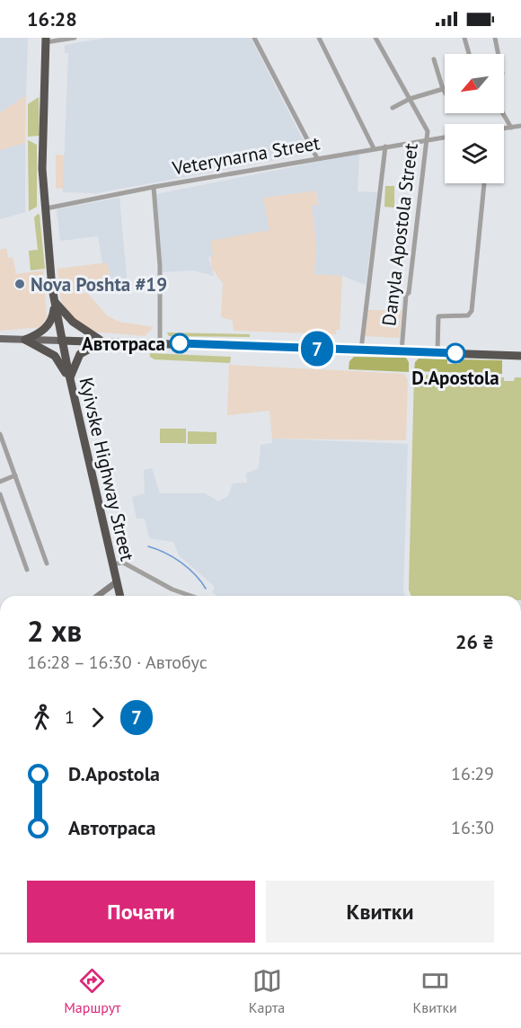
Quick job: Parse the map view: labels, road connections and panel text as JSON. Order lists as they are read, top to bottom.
{
  "streets": {
    "highway": ["Kyivske Highway Street"],
    "street": ["Veterynarna Street", "Danyla Apostola Street"]
  },
  "crossings": [
    ["Veterynarna Street", "Danyla Apostola Street"]
  ],
  "places": ["Nova Poshta #19", "Автотраса", "D.Apostola"],
  "lines": ["bus line 7"],
  "north": "bottom left",
  "page": {
    "status": "16:28",
    "on_map": "7",
    "heading": ["2 хв", "16:28 – 16:30 · Автобус", "26 ₴"],
    "legs": ["1", "7"],
    "list": [
      {
        "name": "D.Apostola",
        "value": "16:29"
      },
      {
        "name": "Автотраса",
        "value": "16:30"
      }
    ],
    "buttons": ["Почати", "Квитки"],
    "tabs": ["Маршрут", "Карта", "Квитки"]
  }
}
